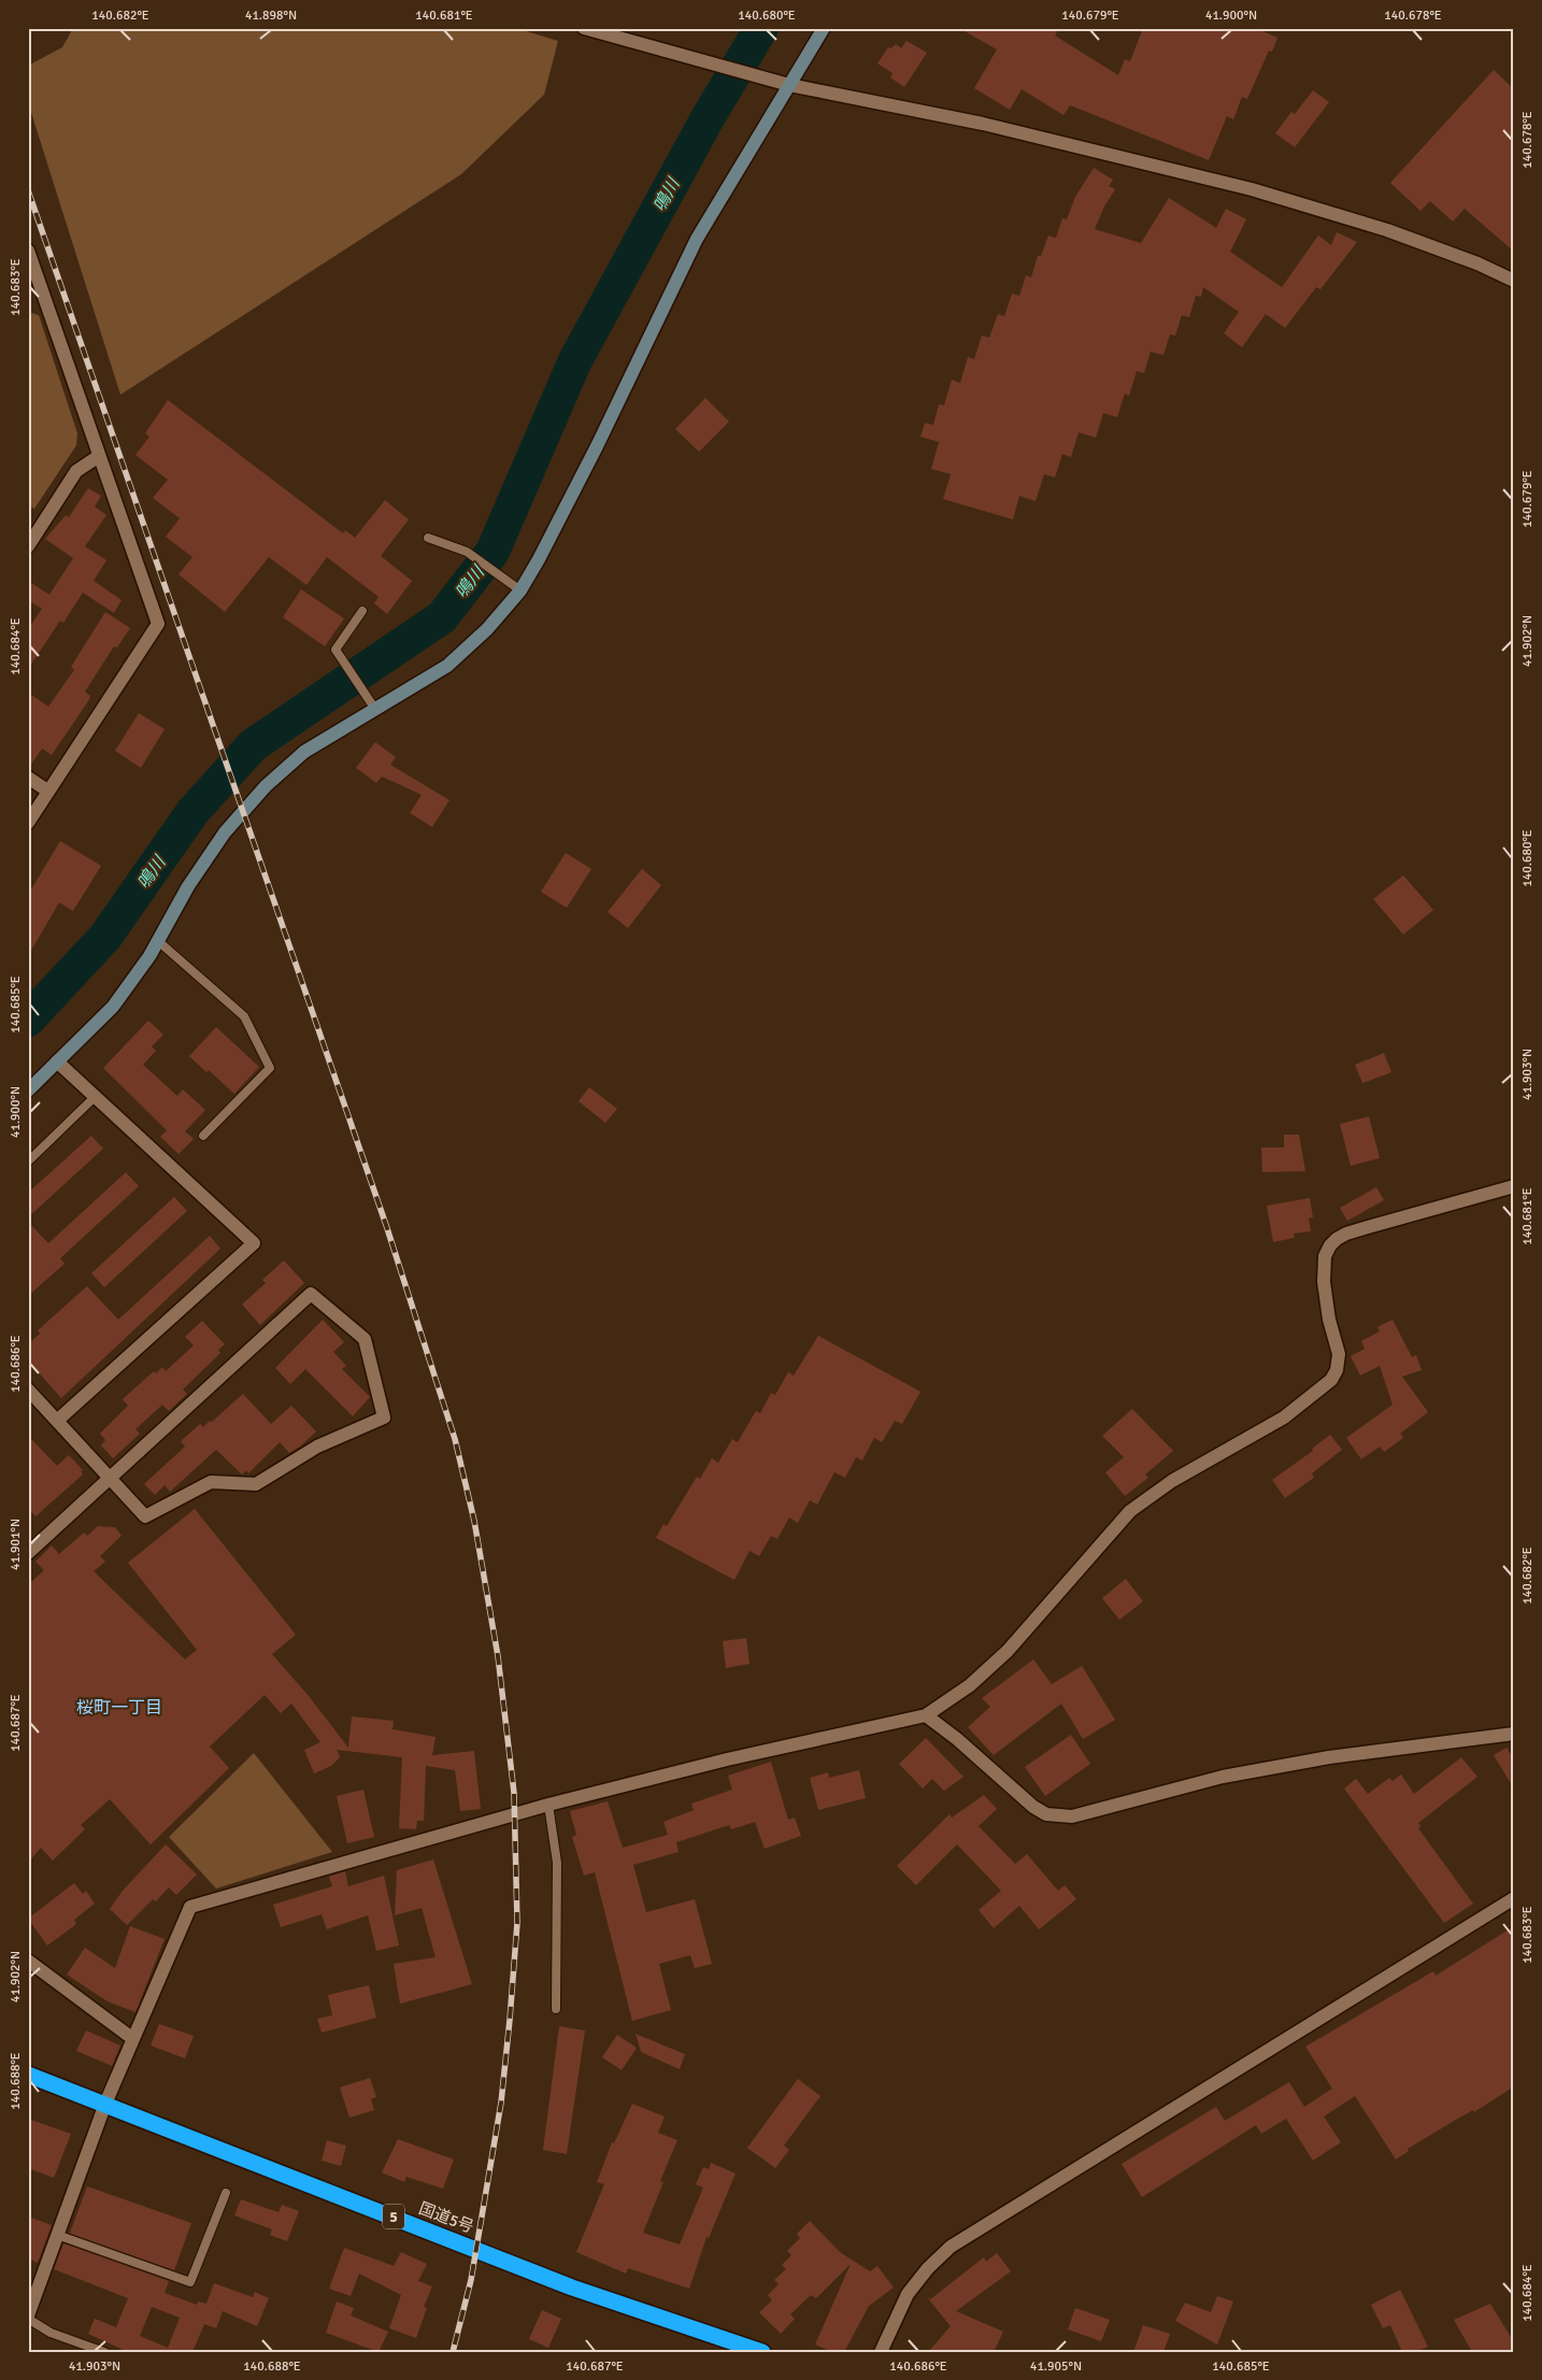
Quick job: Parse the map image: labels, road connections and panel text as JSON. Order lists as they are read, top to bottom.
{
  "streets": {
    "highway": ["5", "国道5号"]
  },
  "districts": ["桜町一丁目"],
  "water": ["鳴川"],
  "coordinates": [
    "140.682°E",
    "41.898°N",
    "140.681°E",
    "140.680°E",
    "140.679°E",
    "41.900°N",
    "140.678°E",
    "140.683°E",
    "41.902°N",
    "140.684°E",
    "140.685°E",
    "41.903°N",
    "140.686°E",
    "41.901°N",
    "140.687°E",
    "140.688°E",
    "41.905°N"
  ]
}
